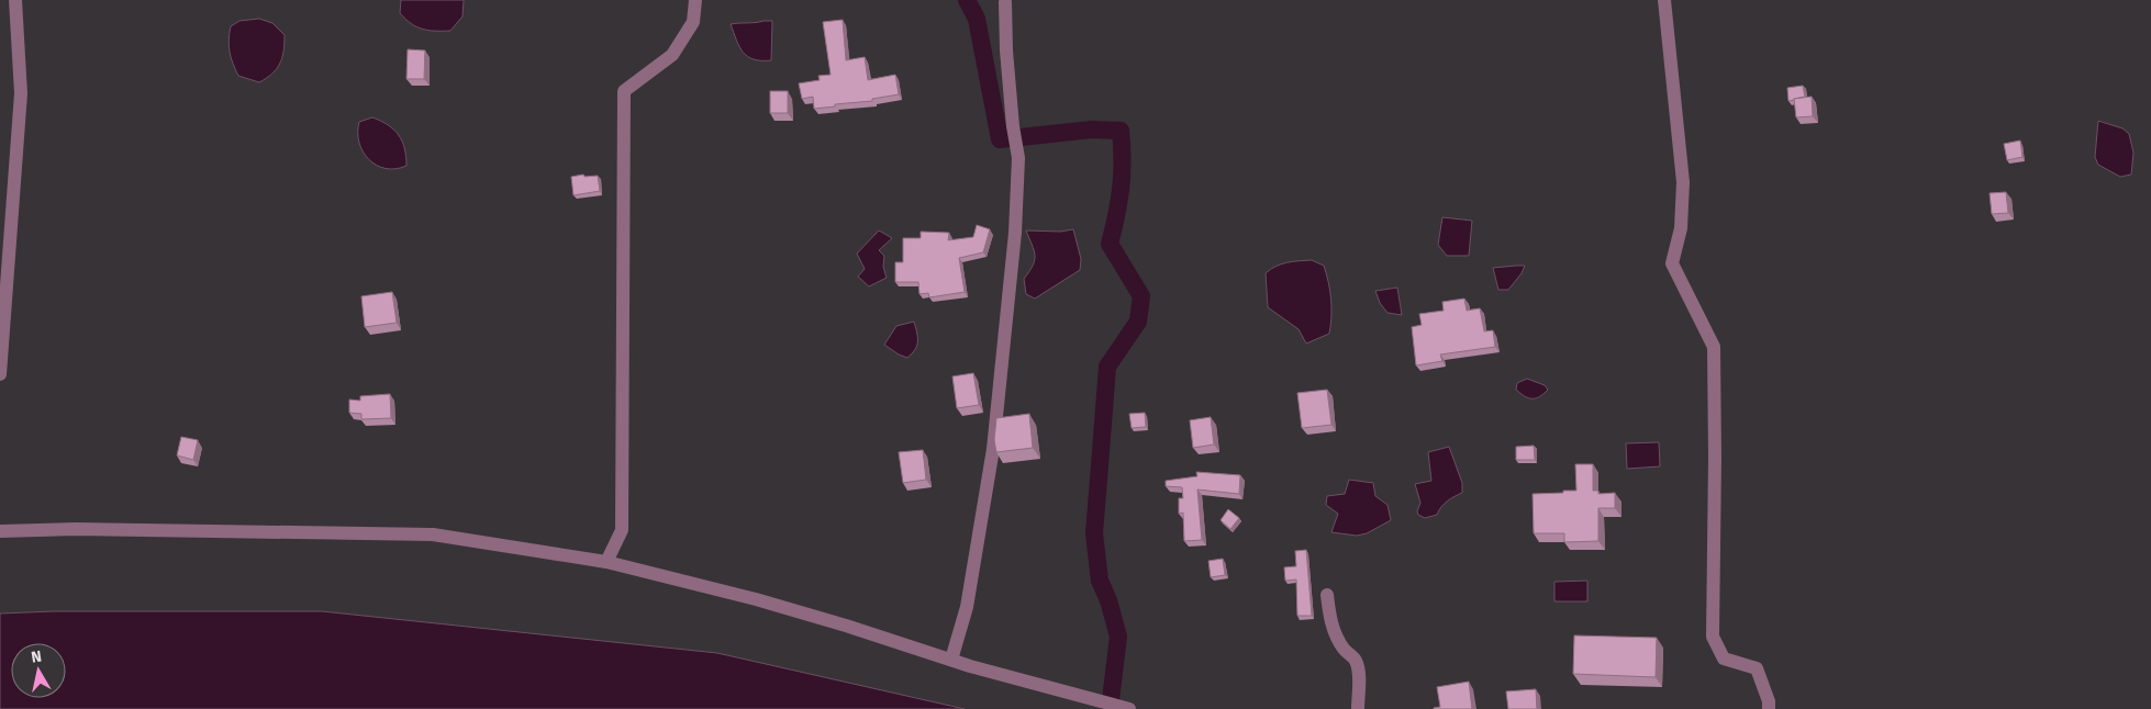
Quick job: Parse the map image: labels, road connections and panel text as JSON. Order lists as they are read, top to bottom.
{
  "north": "top"
}
